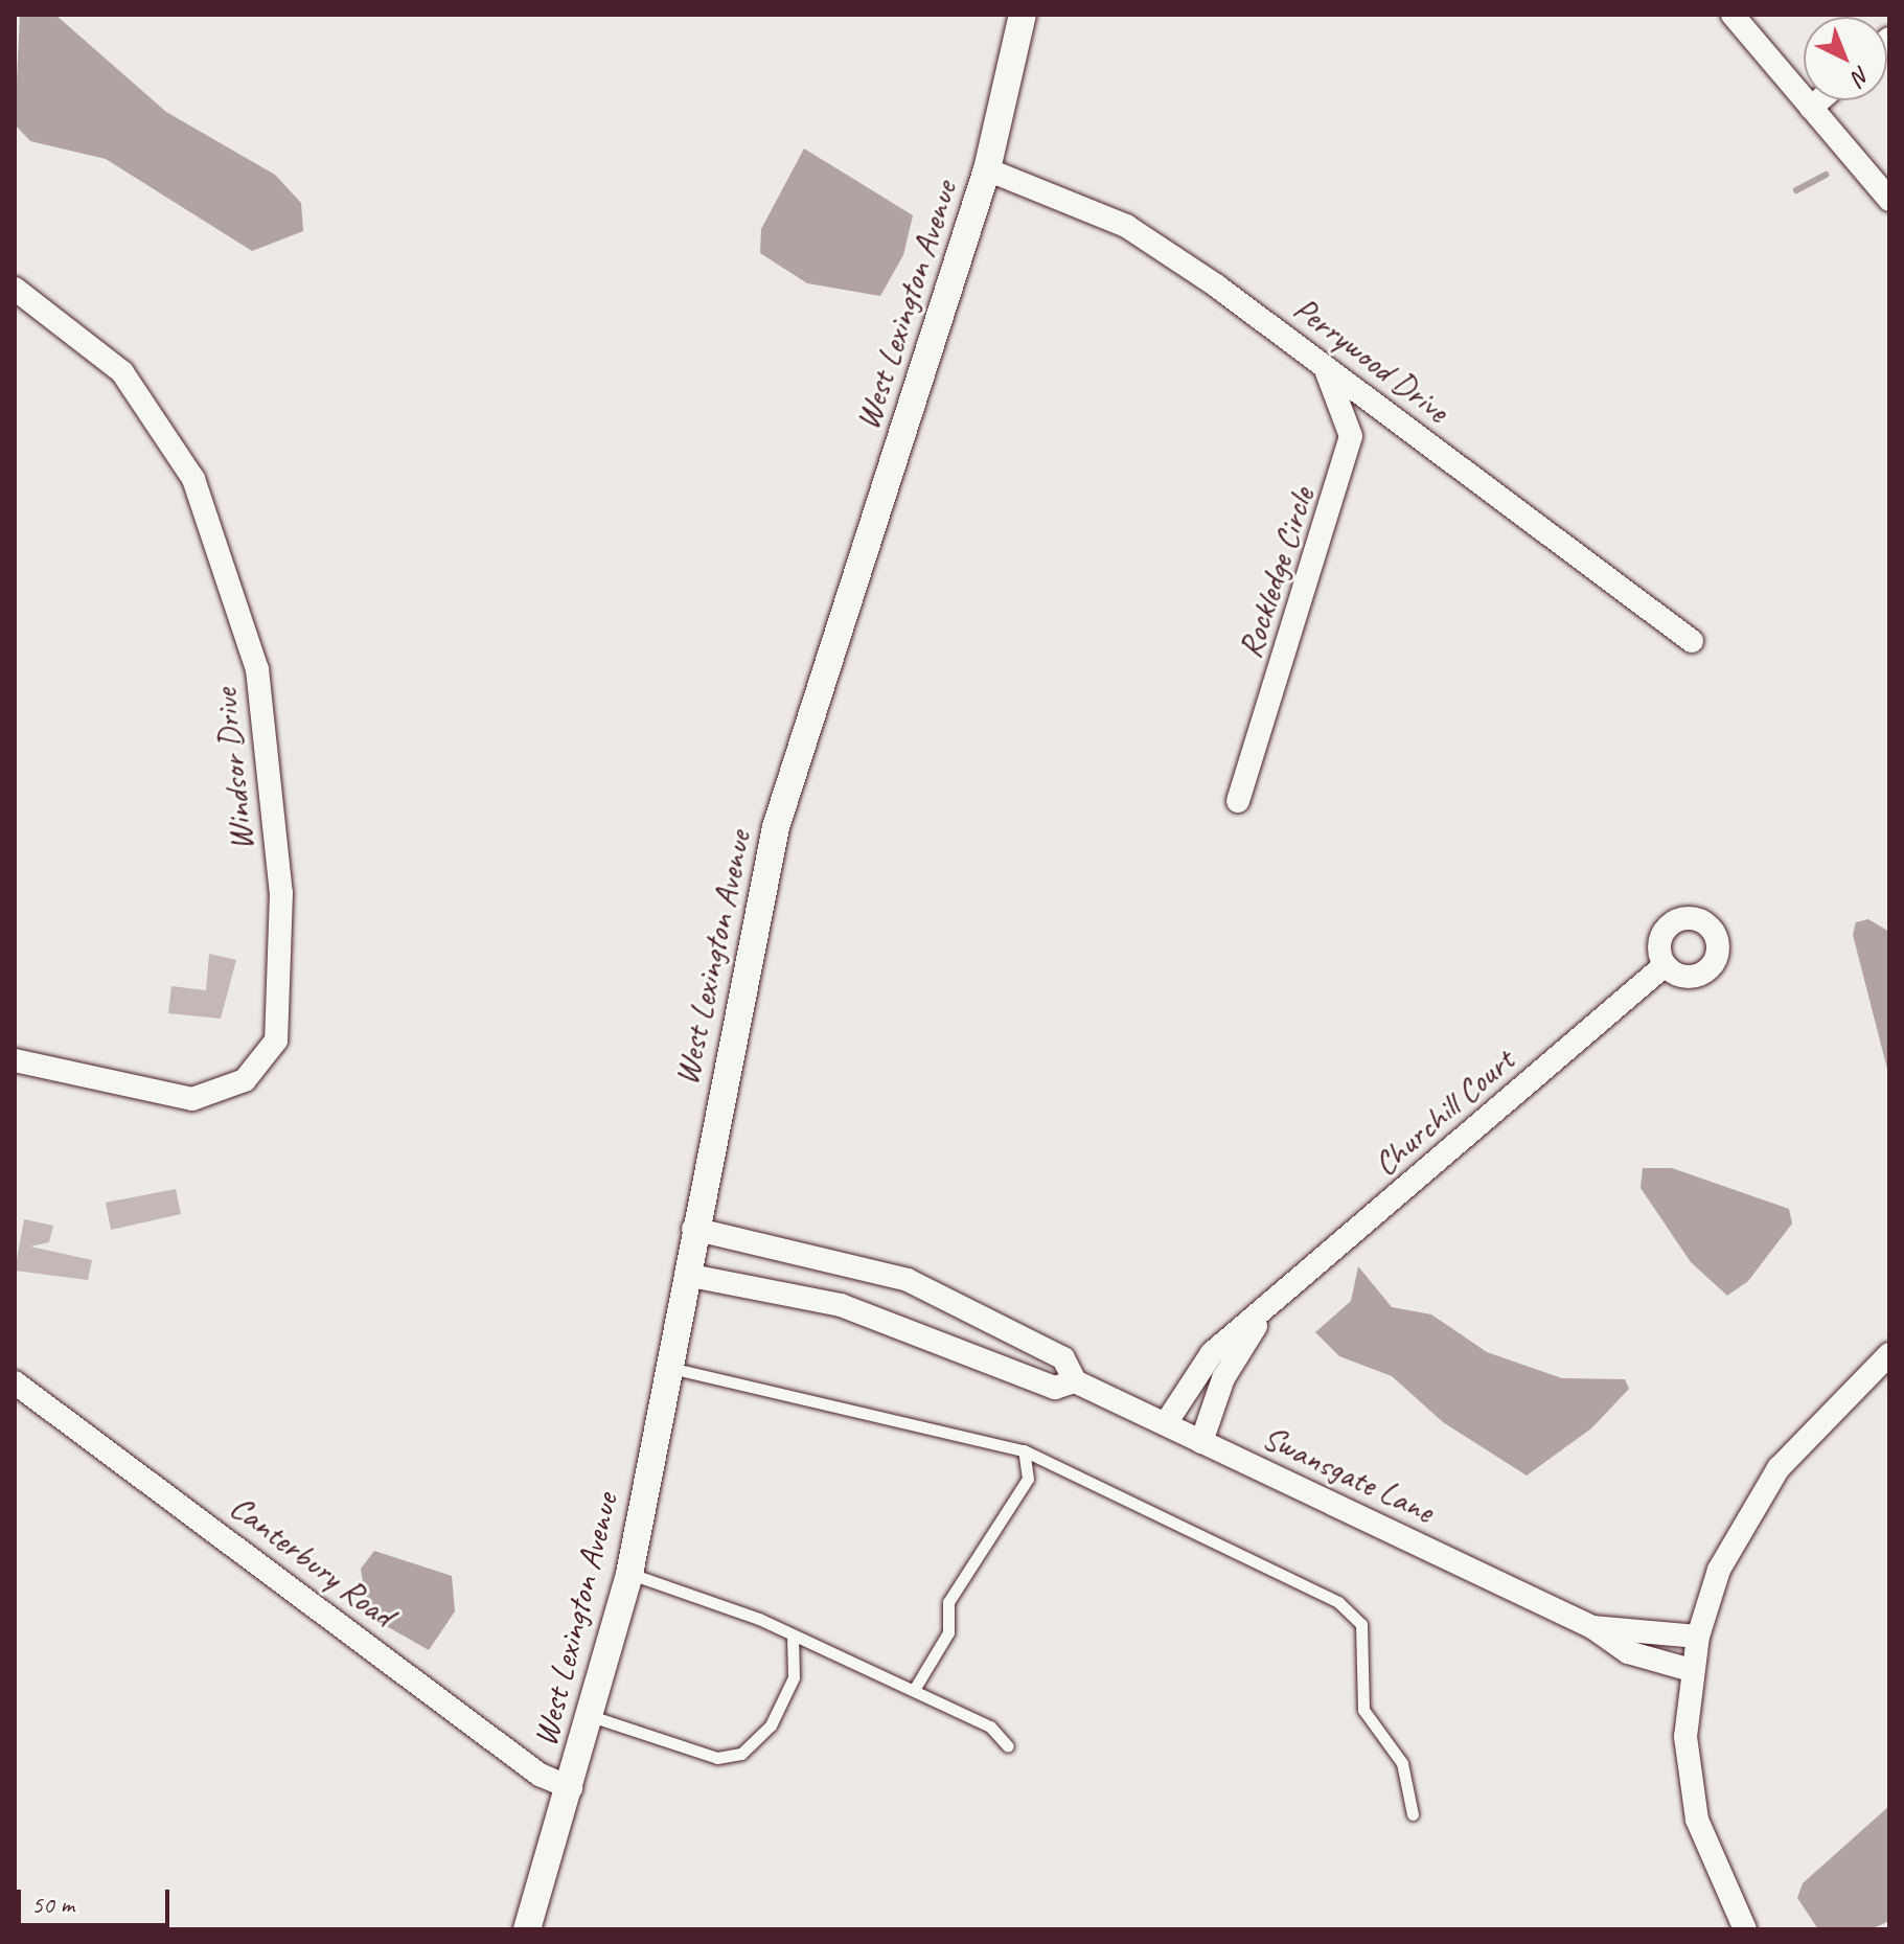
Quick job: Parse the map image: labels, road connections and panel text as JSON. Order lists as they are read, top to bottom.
{
  "streets": {
    "street": [
      "West Lexington Avenue",
      "Perrywood Drive",
      "Rockledge Circle",
      "Windsor Drive",
      "Churchill Court",
      "Swansgate Lane",
      "Canterbury Road"
    ]
  },
  "crossings": [
    ["West Lexington Avenue", "Perrywood Drive"],
    ["West Lexington Avenue", "Swansgate Lane"],
    ["West Lexington Avenue", "Canterbury Road"],
    ["Perrywood Drive", "Rockledge Circle"],
    ["Churchill Court", "Swansgate Lane"]
  ],
  "scale_bar": "50 m",
  "north": "bottom right"
}
